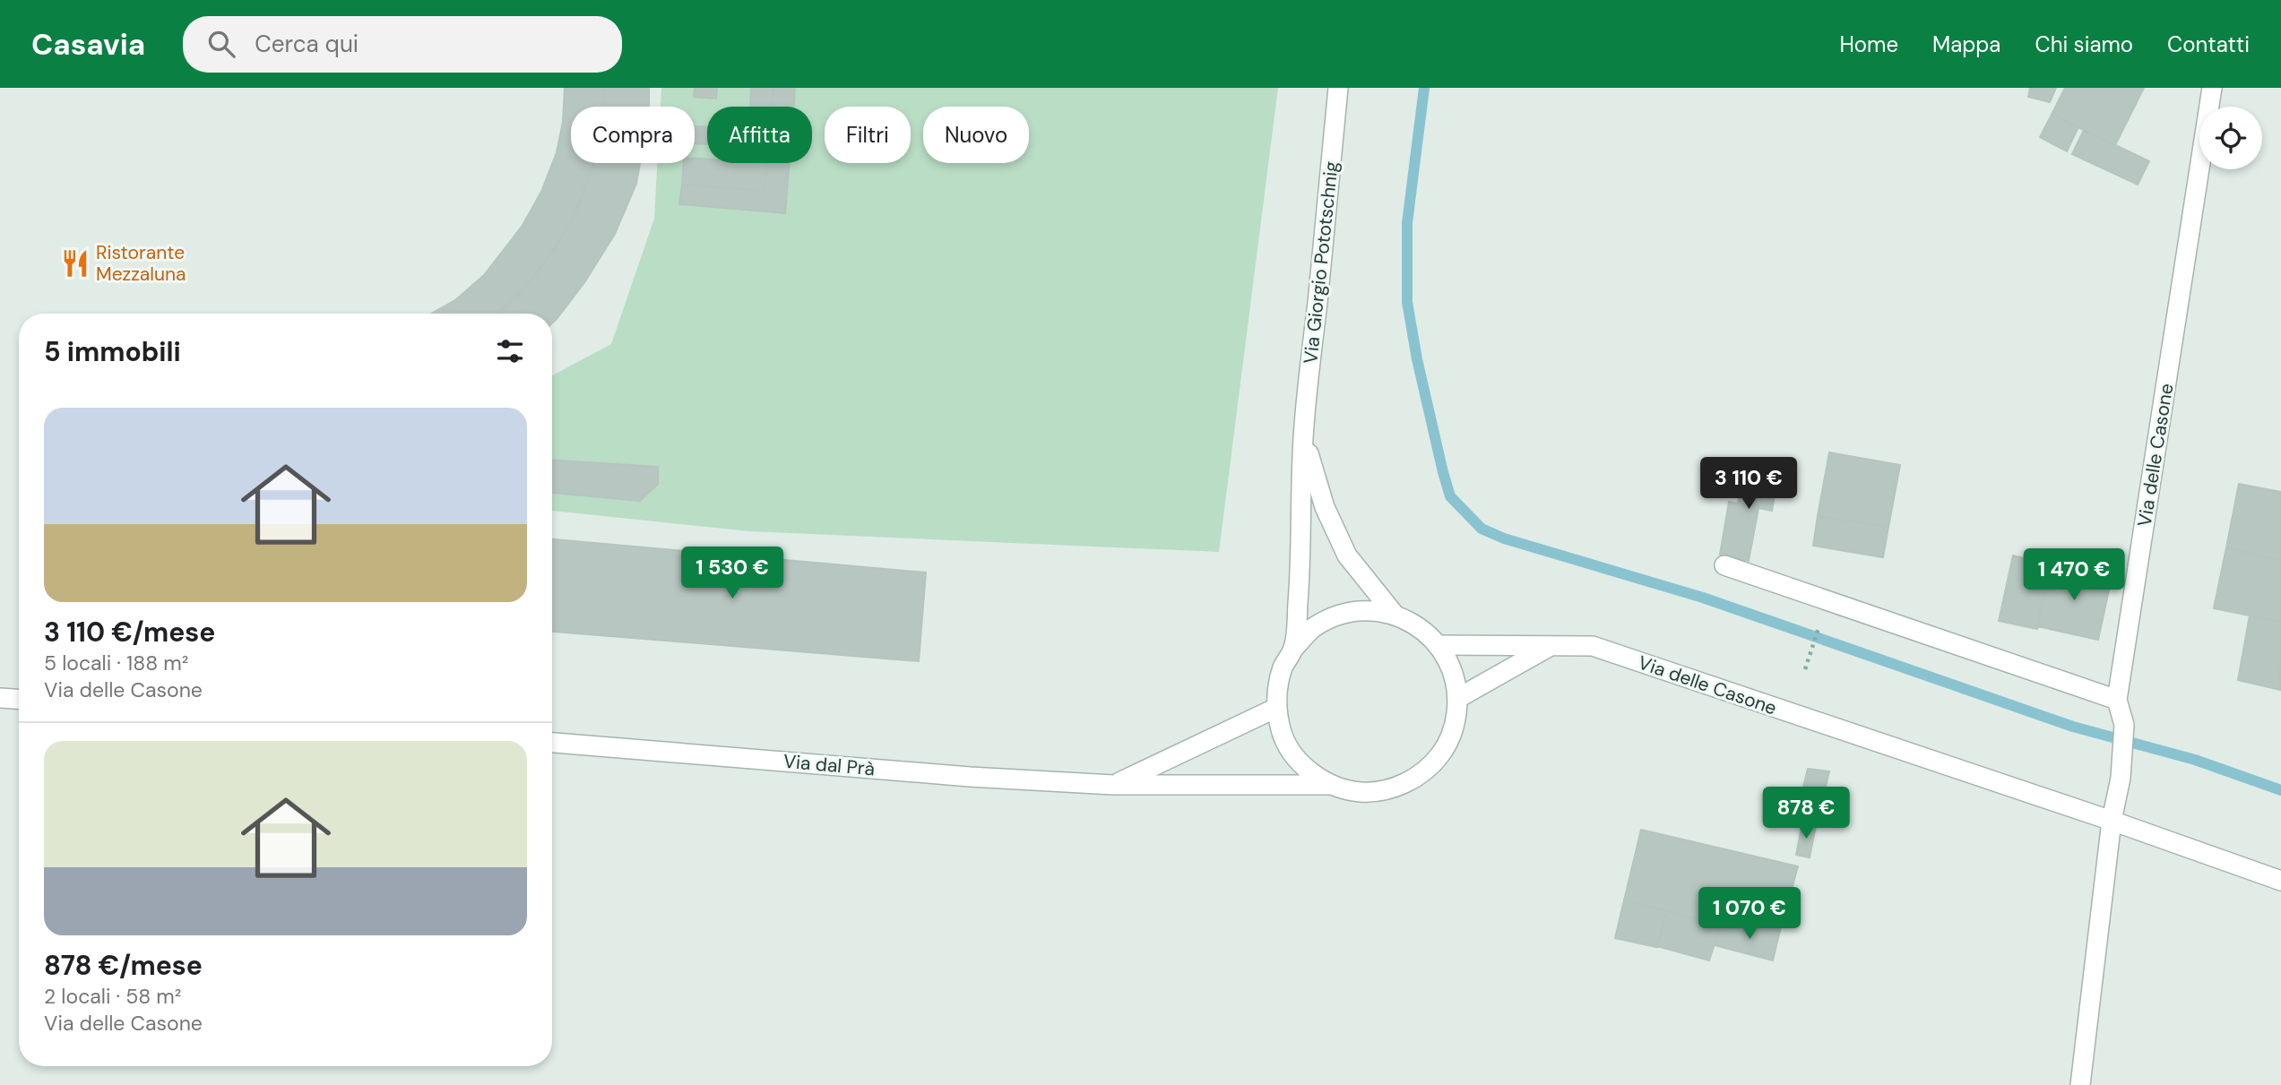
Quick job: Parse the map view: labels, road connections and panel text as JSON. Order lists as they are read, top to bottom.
{
  "streets": {
    "street": ["Via Giorgio Pototschnig", "Via delle Casone", "Via dal Prà"]
  },
  "crossings": [
    ["Via Giorgio Pototschnig", "Via delle Casone"],
    ["Via Giorgio Pototschnig", "Via dal Prà"],
    ["Via delle Casone", "Via dal Prà"]
  ],
  "places": {
    "restaurant": ["Ristorante Mezzaluna"]
  },
  "page": {
    "header": "Casavia",
    "search": "Cerca qui",
    "nav": [
      "Home",
      "Mappa",
      "Chi siamo",
      "Contatti"
    ],
    "chip": [
      "Compra",
      "Affitta",
      "Filtri",
      "Nuovo"
    ],
    "heading": "5 immobili",
    "list": [
      {
        "name": "3 110 €/mese",
        "note": "5 locali · 188 m² · Via delle Casone"
      },
      {
        "name": "878 €/mese",
        "note": "2 locali · 58 m² · Via delle Casone"
      }
    ],
    "price": [
      "3 110 €",
      "1 530 €",
      "1 470 €",
      "878 €",
      "1 070 €"
    ]
  }
}
